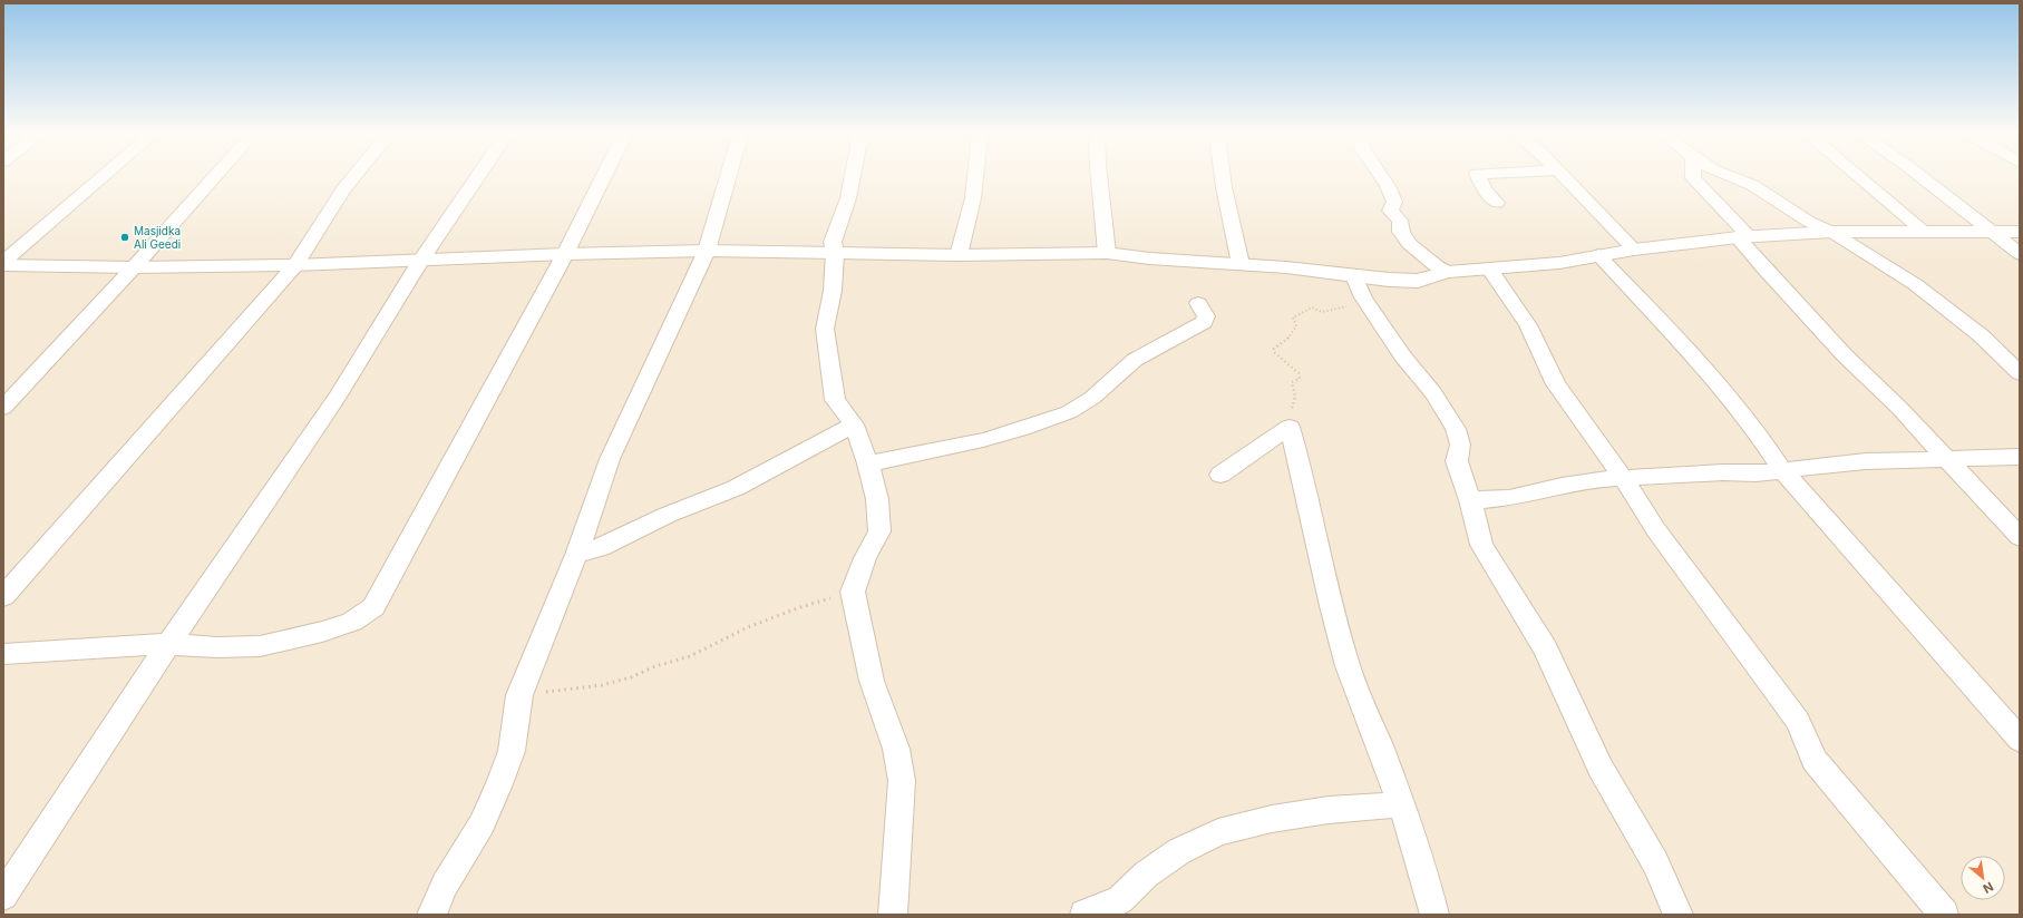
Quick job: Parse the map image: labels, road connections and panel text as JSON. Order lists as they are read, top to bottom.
{
  "places": ["Masjidka Ali Geedi"],
  "north": "bottom right"
}
